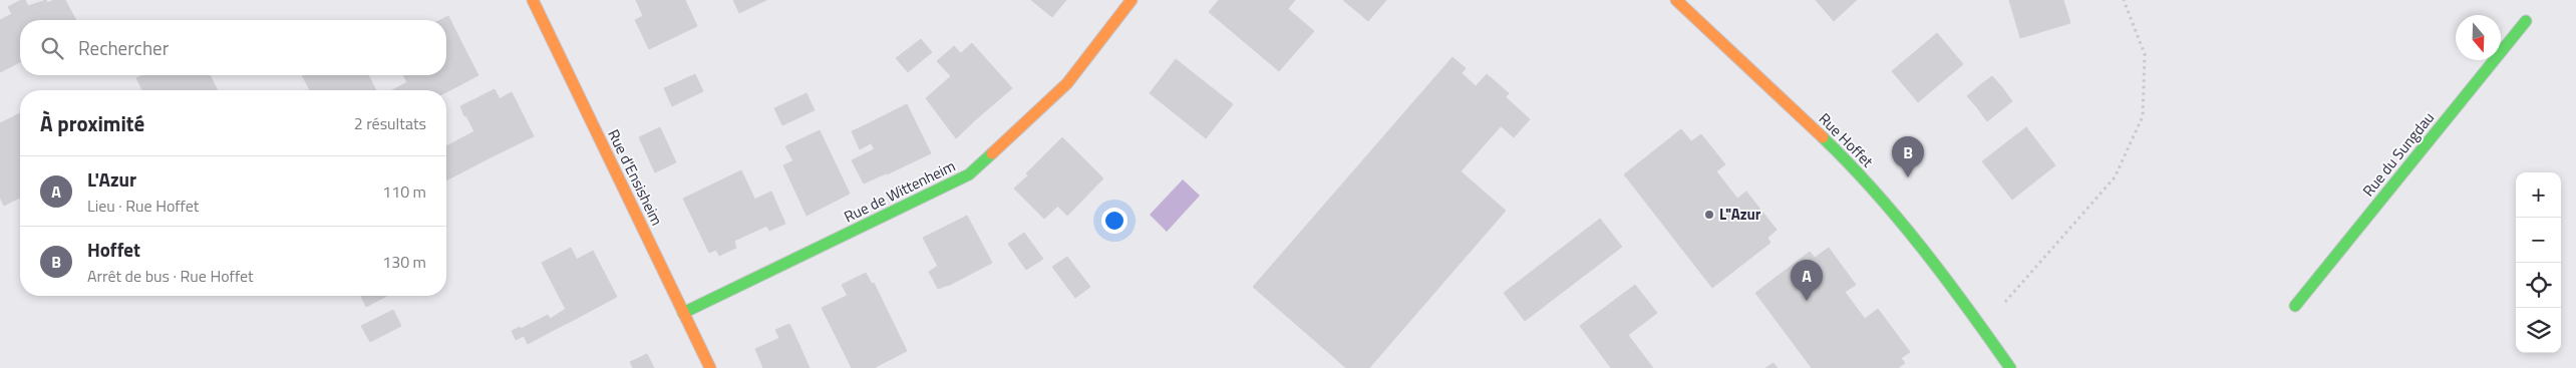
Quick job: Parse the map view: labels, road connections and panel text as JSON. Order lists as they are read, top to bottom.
{
  "streets": {
    "street": [
      "Rue Hoffet",
      "Rue du Sungdau",
      "Rue d'Ensisheim",
      "Rue de Wittenheim"
    ]
  },
  "crossings": [
    ["Rue d'Ensisheim", "Rue de Wittenheim"]
  ],
  "places": ["L\"Azur"],
  "north": "bottom",
  "page": {
    "search": "Rechercher",
    "heading": ["À proximité", "2 résultats"],
    "pins": ["B", "A"],
    "list": [
      {
        "mark": "A",
        "name": "L'Azur",
        "note": "Lieu · Rue Hoffet",
        "value": "110 m"
      },
      {
        "mark": "B",
        "name": "Hoffet",
        "note": "Arrêt de bus · Rue Hoffet",
        "value": "130 m"
      }
    ],
    "map_buttons": ["+", "−"]
  }
}
